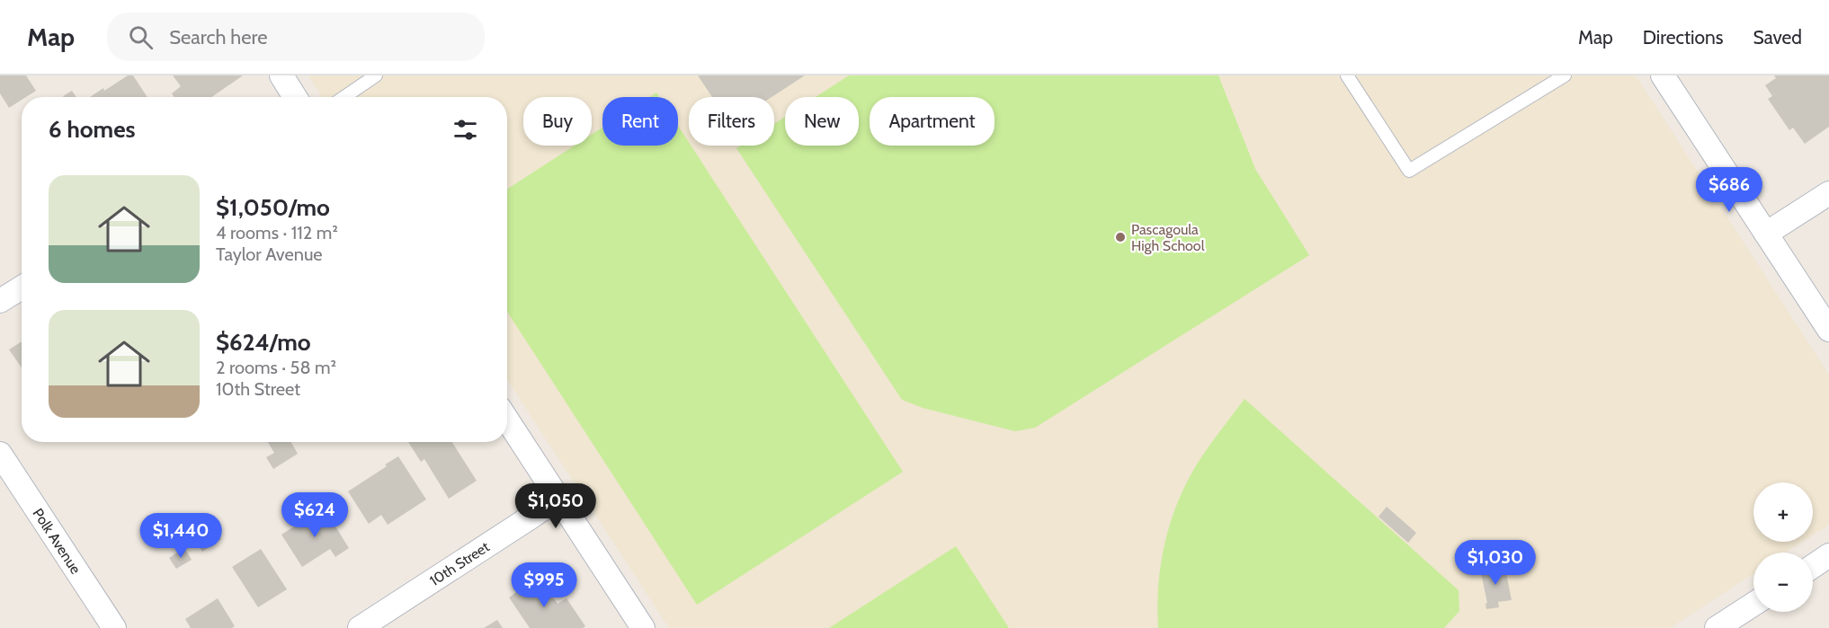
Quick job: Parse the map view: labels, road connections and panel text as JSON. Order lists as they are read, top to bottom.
{
  "streets": {
    "street": ["Polk Avenue", "10th Street"]
  },
  "places": ["Pascagoula High School"],
  "page": {
    "header": "Map",
    "search": "Search here",
    "nav": ["Map", "Directions", "Saved"],
    "chip": [
      "Buy",
      "Rent",
      "Filters",
      "New",
      "Apartment"
    ],
    "heading": "6 homes",
    "list": [
      {
        "name": "$1,050/mo",
        "note": "4 rooms · 112 m² · Taylor Avenue"
      },
      {
        "name": "$624/mo",
        "note": "2 rooms · 58 m² · 10th Street"
      }
    ],
    "price": [
      "$686",
      "$1,050",
      "$624",
      "$1,440",
      "$1,030",
      "$995"
    ],
    "map_buttons": ["+", "−"]
  }
}
